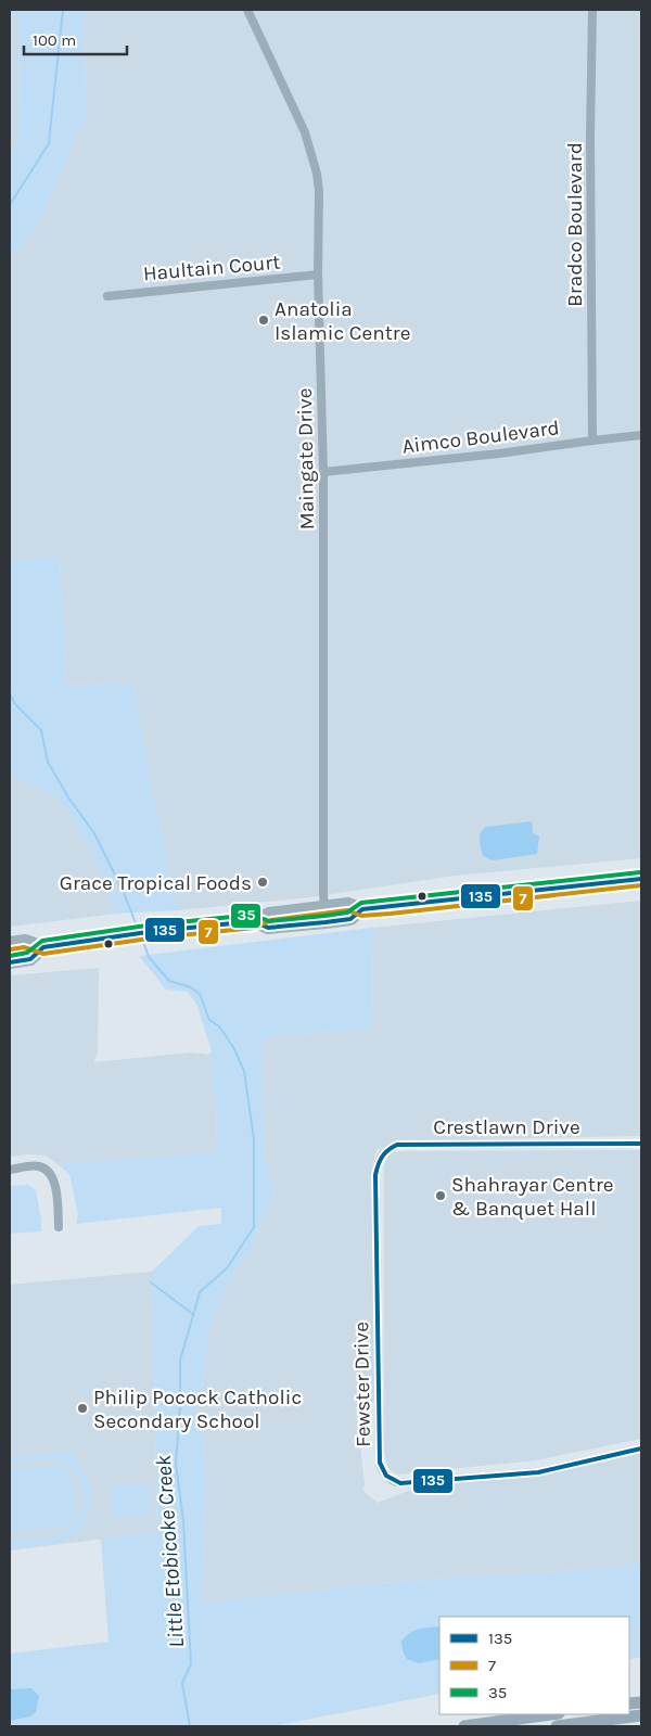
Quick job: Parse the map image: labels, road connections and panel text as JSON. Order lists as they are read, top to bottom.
{
  "streets": {
    "street": [
      "Bradco Boulevard",
      "Haultain Court",
      "Aimco Boulevard",
      "Maingate Drive",
      "Crestlawn Drive",
      "Fewster Drive"
    ]
  },
  "crossings": [
    ["Bradco Boulevard", "Aimco Boulevard"],
    ["Haultain Court", "Maingate Drive"],
    ["Aimco Boulevard", "Maingate Drive"],
    ["Crestlawn Drive", "Fewster Drive"]
  ],
  "water": ["Little Etobicoke Creek"],
  "places": [
    "Anatolia Islamic Centre",
    "Grace Tropical Foods",
    "Shahrayar Centre & Banquet Hall",
    "Philip Pocock Catholic Secondary School"
  ],
  "lines": ["transit line 35", "transit line 135", "transit line 7"],
  "legend": ["135", "7", "35"],
  "scale_bar": "100 m"
}
